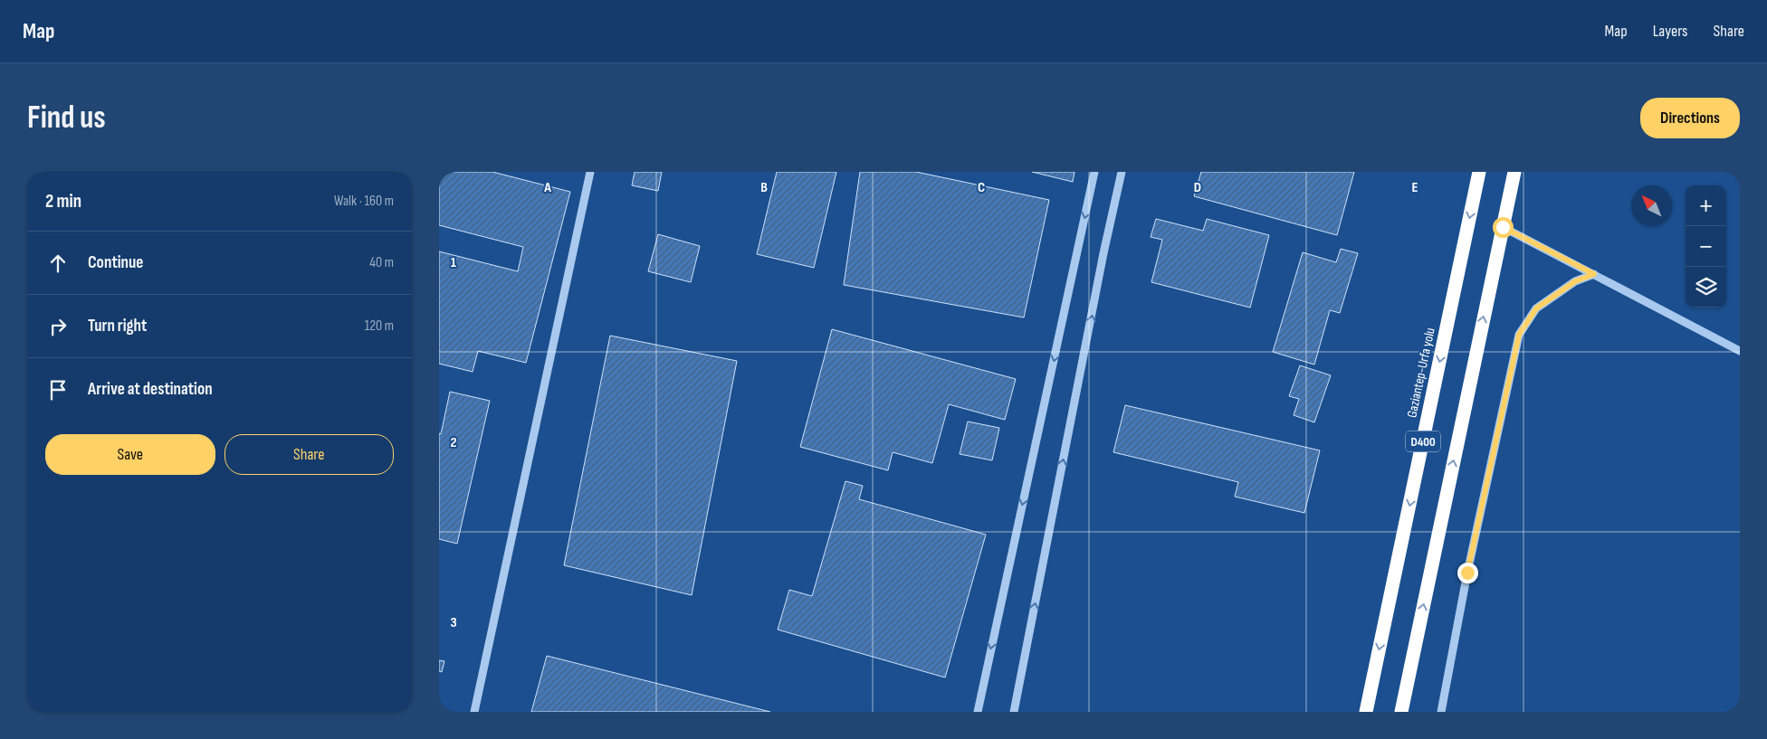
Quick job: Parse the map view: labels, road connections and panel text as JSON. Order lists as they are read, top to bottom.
{
  "streets": {
    "highway": ["Gaziantep-Urfa yolu", "D400"]
  },
  "north": "top left",
  "page": {
    "header": "Map",
    "nav": ["Map", "Layers", "Share"],
    "buttons": [
      "Directions",
      ["Save", "Share"]
    ],
    "title": "Find us",
    "heading": ["2 min", "Walk · 160 m"],
    "map_buttons": ["+", "−"],
    "list": [
      ["Continue", "40 m"],
      ["Turn right", "120 m"],
      "Arrive at destination"
    ]
  },
  "grid": {
    "columns": [
      "A",
      "B",
      "C",
      "D",
      "E"
    ],
    "rows": ["1", "2", "3"]
  }
}
